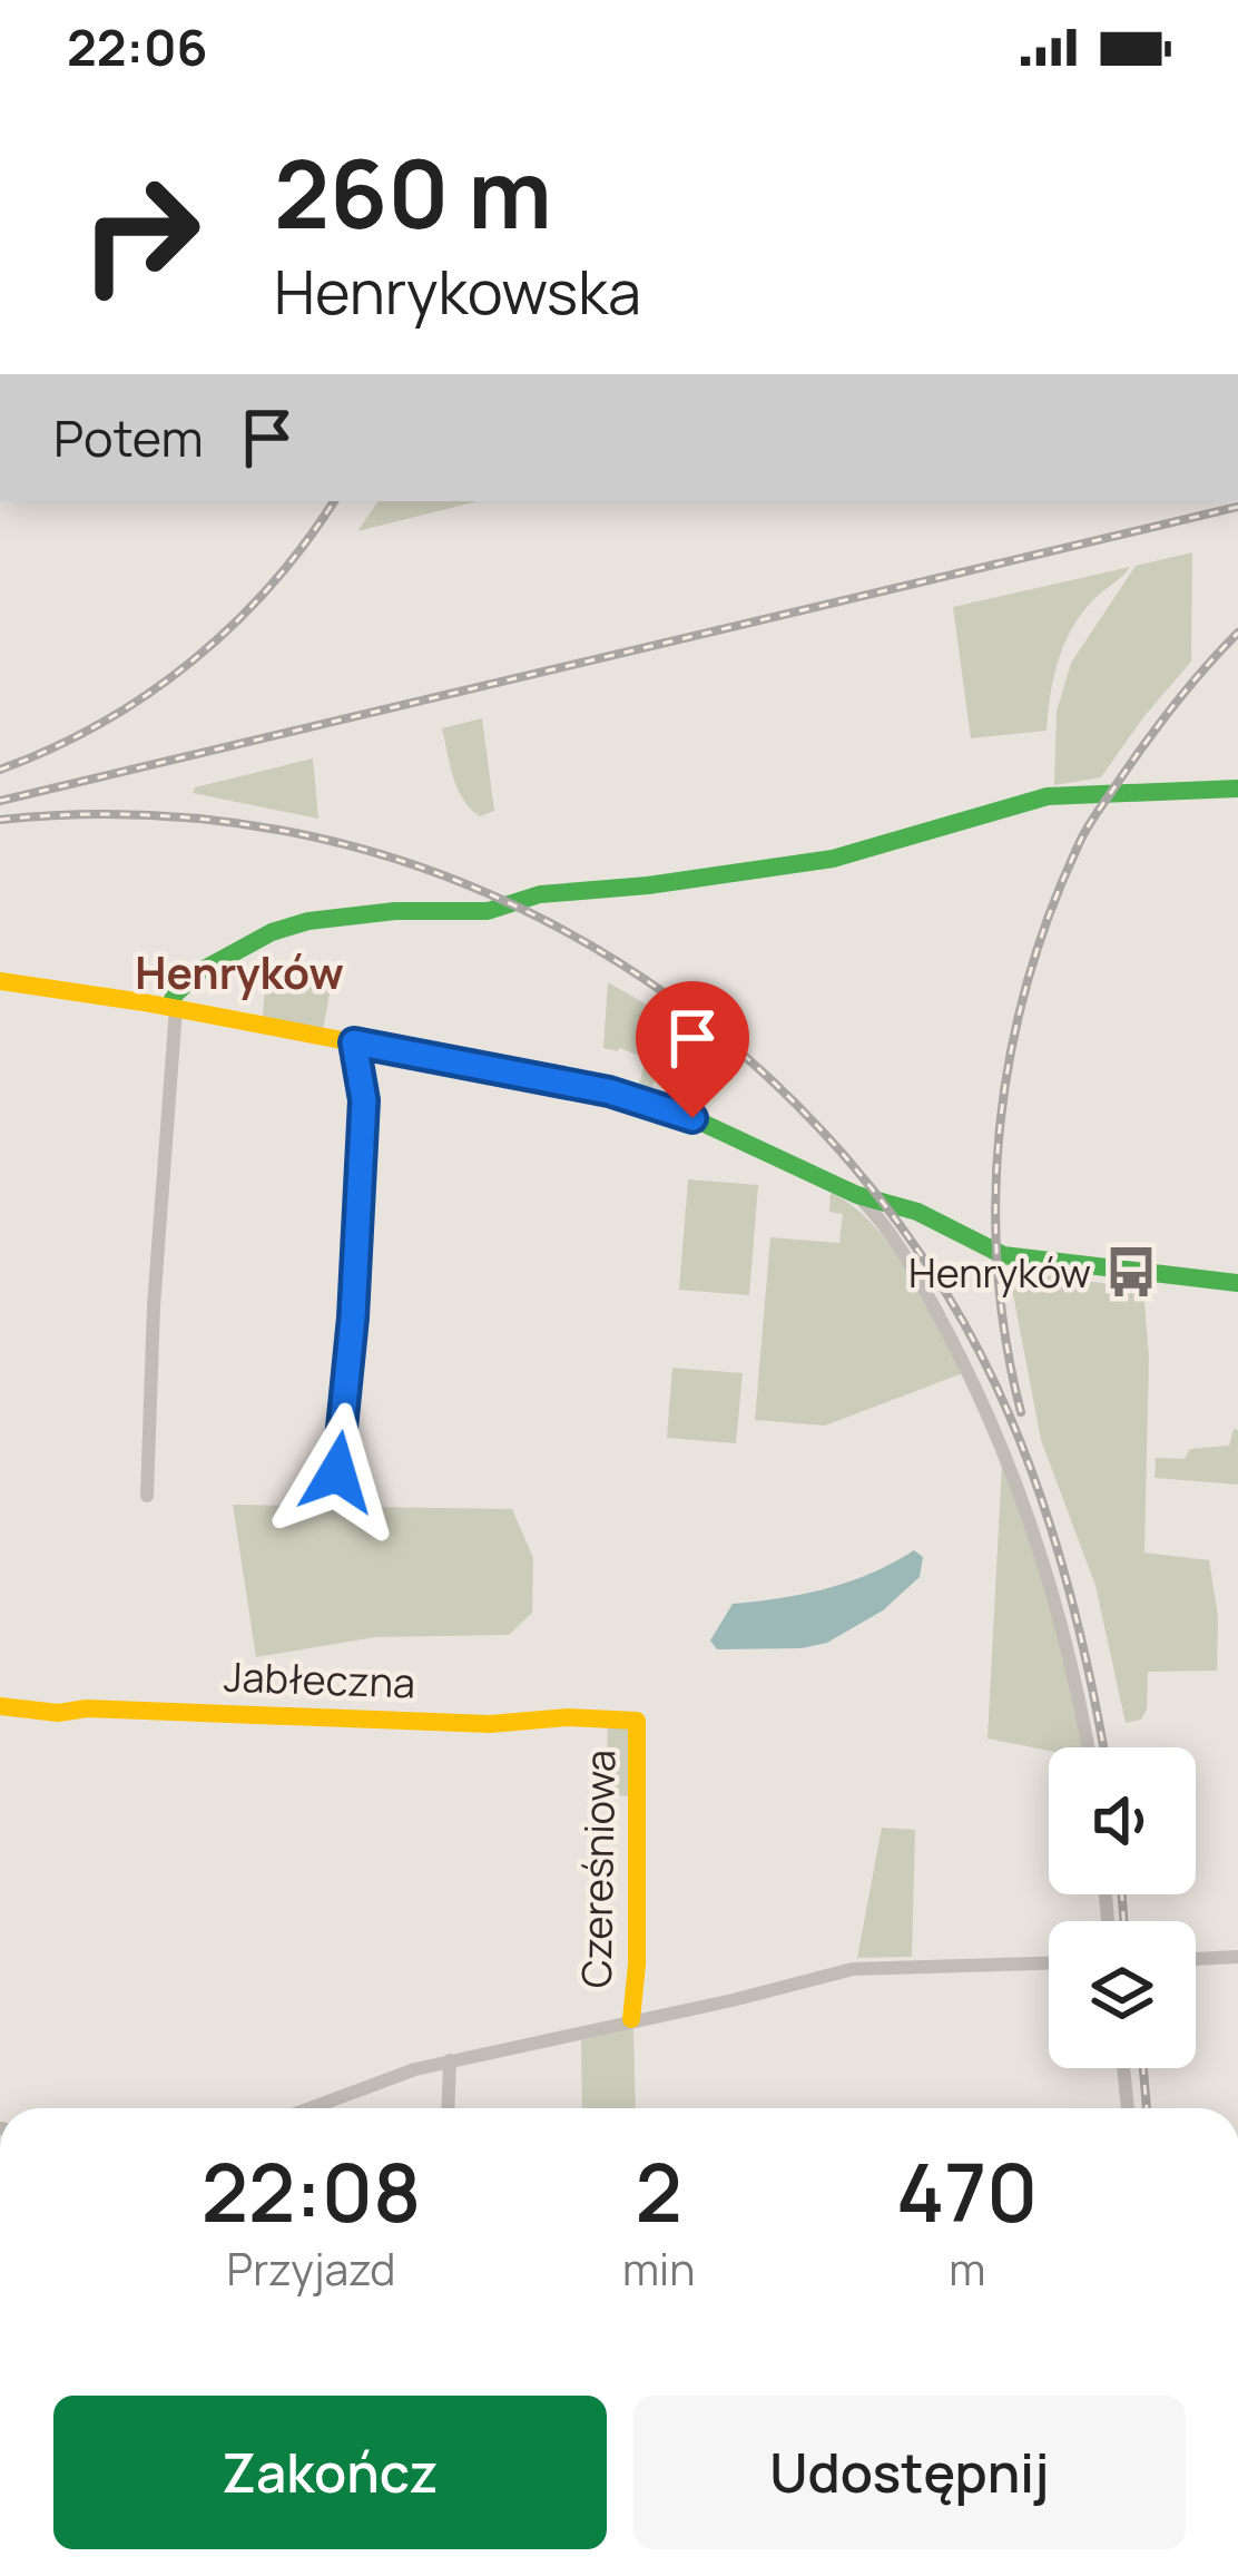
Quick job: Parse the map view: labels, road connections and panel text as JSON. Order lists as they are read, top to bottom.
{
  "streets": {
    "street": ["Jabłeczna", "Czereśniowa"]
  },
  "crossings": [
    ["Jabłeczna", "Czereśniowa"]
  ],
  "districts": ["Henryków"],
  "places": {
    "bus stop": ["Henryków"]
  },
  "page": {
    "status": "22:06",
    "turn": ["260 m", "Henrykowska"],
    "then": "Potem",
    "eta": [
      "22:08",
      "Przyjazd",
      "2",
      "min",
      "470",
      "m"
    ],
    "buttons": ["Zakończ", "Udostępnij"]
  }
}
